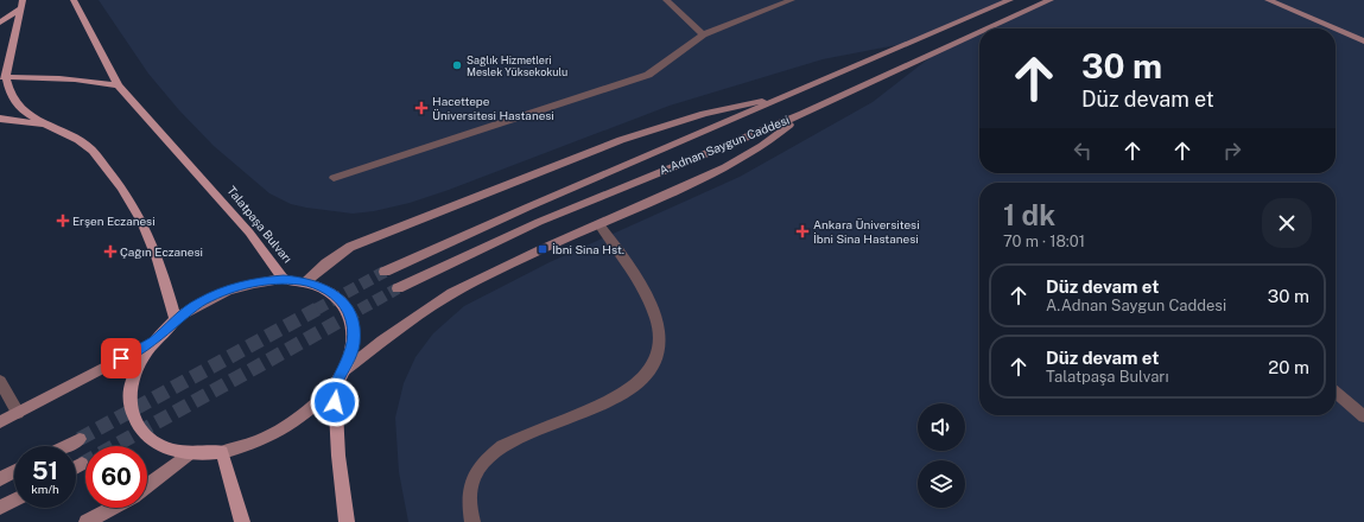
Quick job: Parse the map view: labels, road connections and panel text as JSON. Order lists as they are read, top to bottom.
{
  "streets": {
    "main road": ["A.Adnan Saygun Caddesi", "Talatpaşa Bulvarı"]
  },
  "places": {
    "other": ["Sağlık Hizmetleri Meslek Yüksekokulu"],
    "health": [
      "Hacettepe Üniversitesi Hastanesi",
      "Erşen Eczanesi",
      "Ankara Üniversitesi İbni Sina Hastanesi",
      "Çağın Eczanesi"
    ],
    "transit": ["İbni Sina Hst."]
  },
  "page": {
    "turn": ["30 m", "Düz devam et"],
    "heading": ["1 dk", "70 m · 18:01"],
    "list": [
      {
        "name": "Düz devam et",
        "note": "A.Adnan Saygun Caddesi",
        "value": "30 m"
      },
      {
        "name": "Düz devam et",
        "note": "Talatpaşa Bulvarı",
        "value": "20 m"
      }
    ],
    "speed": "51 km/h",
    "limit": "60"
  }
}
